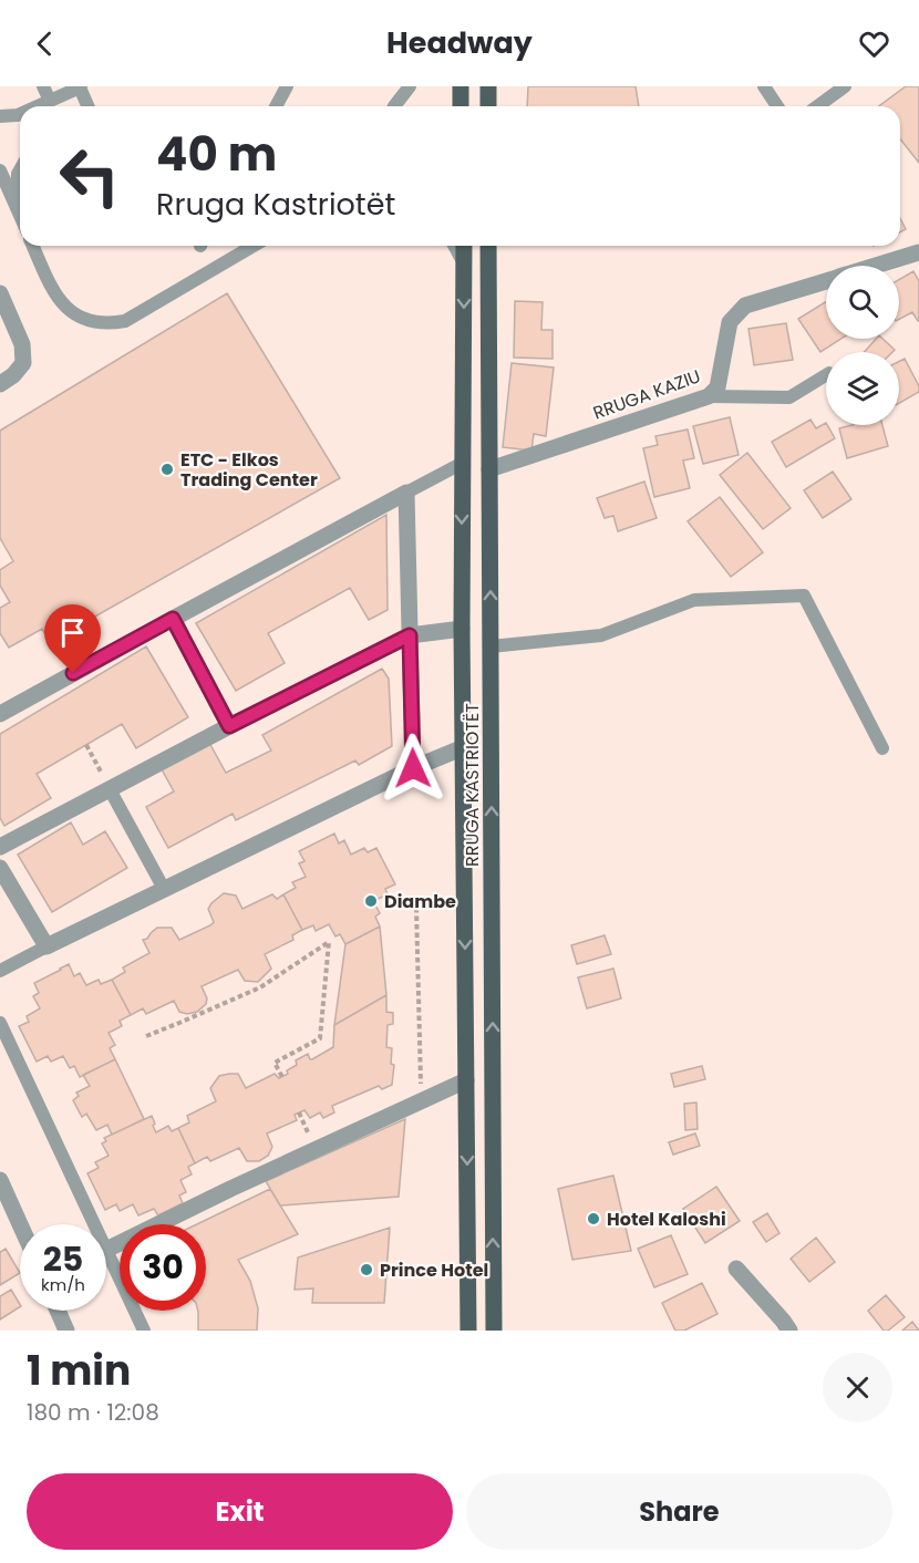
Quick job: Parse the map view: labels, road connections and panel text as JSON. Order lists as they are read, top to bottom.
{
  "streets": {
    "main road": ["RRUGA KASTRIOTËT"],
    "street": ["RRUGA KAZIU"]
  },
  "crossings": [
    ["RRUGA KAZIU", "RRUGA KASTRIOTËT"]
  ],
  "places": [
    "ETC - Elkos Trading Center",
    "Diambe",
    "Hotel Kaloshi",
    "Prince Hotel"
  ],
  "page": {
    "header": "Headway",
    "turn": ["40 m", "Rruga Kastriotët"],
    "speed": "25 km/h",
    "limit": "30",
    "heading": ["1 min", "180 m · 12:08"],
    "buttons": ["Exit", "Share"]
  }
}
